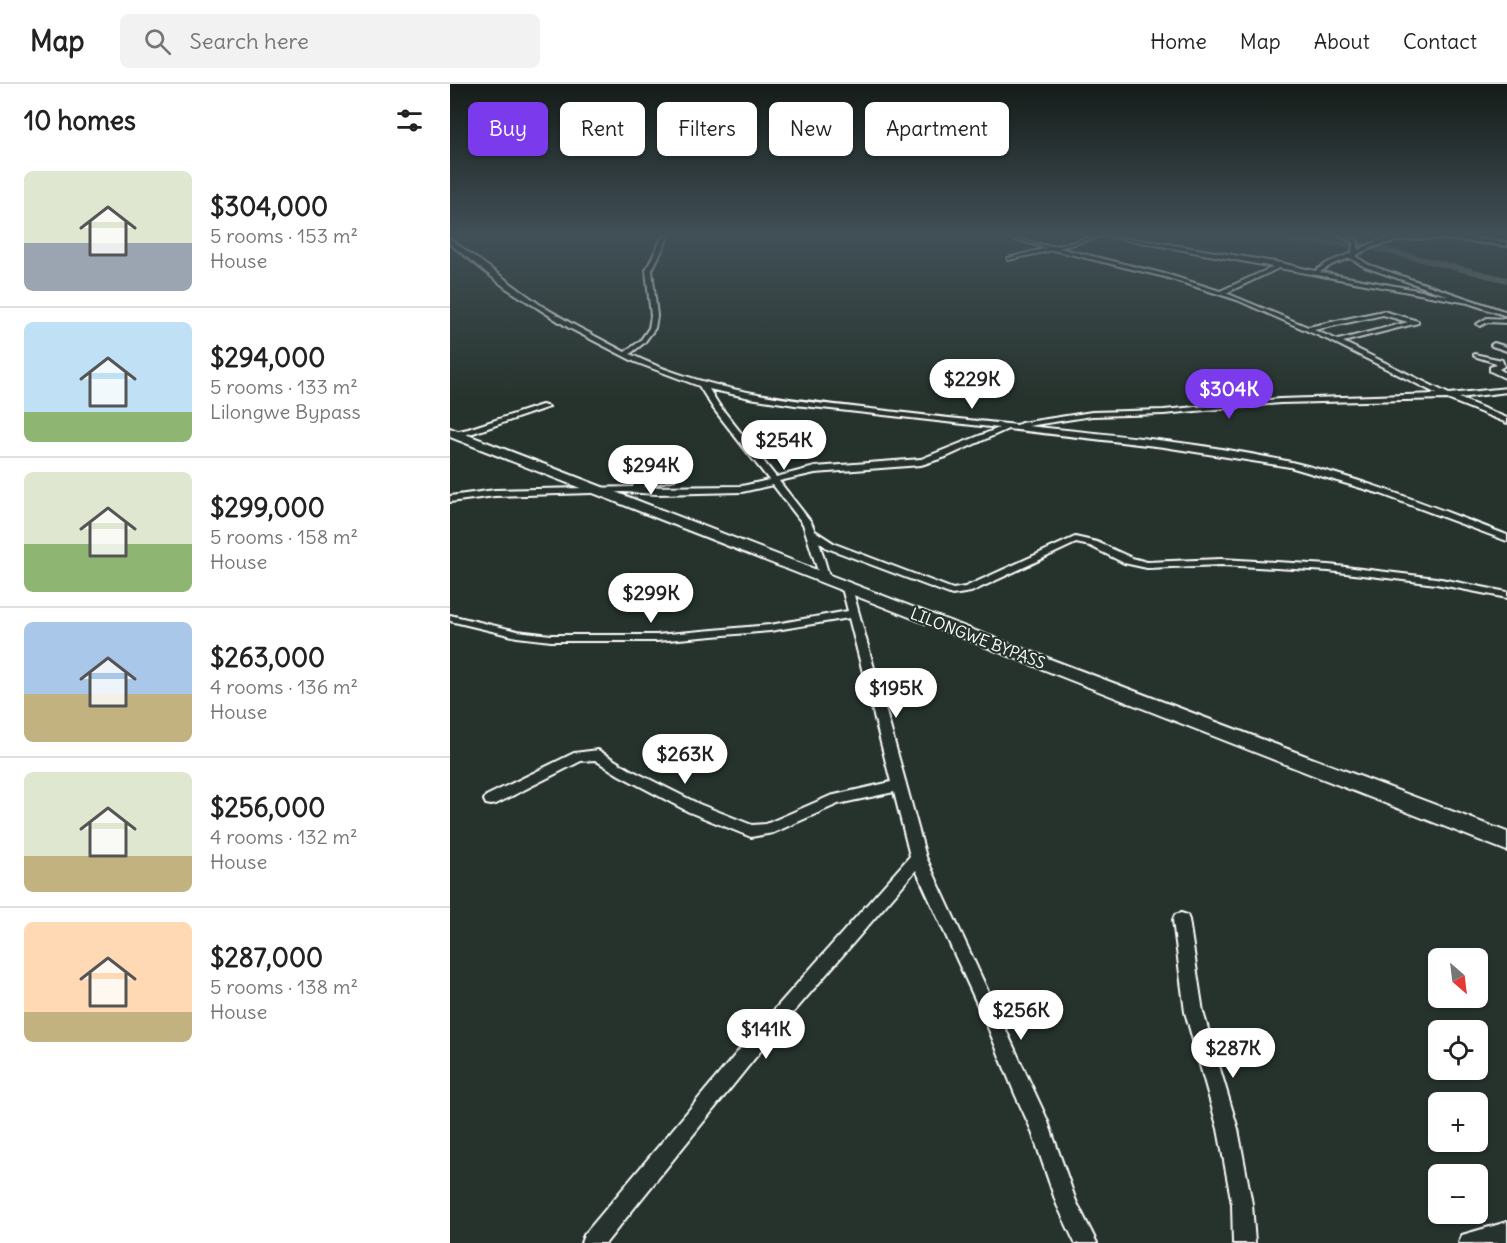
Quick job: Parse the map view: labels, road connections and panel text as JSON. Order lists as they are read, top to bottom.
{
  "streets": {
    "main road": ["LILONGWE BYPASS"]
  },
  "north": "bottom right",
  "page": {
    "header": "Map",
    "search": "Search here",
    "nav": [
      "Home",
      "Map",
      "About",
      "Contact"
    ],
    "heading": "10 homes",
    "chip": [
      "Buy",
      "Rent",
      "Filters",
      "New",
      "Apartment"
    ],
    "list": [
      {
        "name": "$304,000",
        "note": "5 rooms · 153 m² · House"
      },
      {
        "name": "$294,000",
        "note": "5 rooms · 133 m² · Lilongwe Bypass"
      },
      {
        "name": "$299,000",
        "note": "5 rooms · 158 m² · House"
      },
      {
        "name": "$263,000",
        "note": "4 rooms · 136 m² · House"
      },
      {
        "name": "$256,000",
        "note": "4 rooms · 132 m² · House"
      },
      {
        "name": "$287,000",
        "note": "5 rooms · 138 m² · House"
      }
    ],
    "price": [
      "$229K",
      "$304K",
      "$254K",
      "$294K",
      "$299K",
      "$195K",
      "$263K",
      "$256K",
      "$141K",
      "$287K"
    ],
    "map_buttons": ["+", "−"]
  }
}
